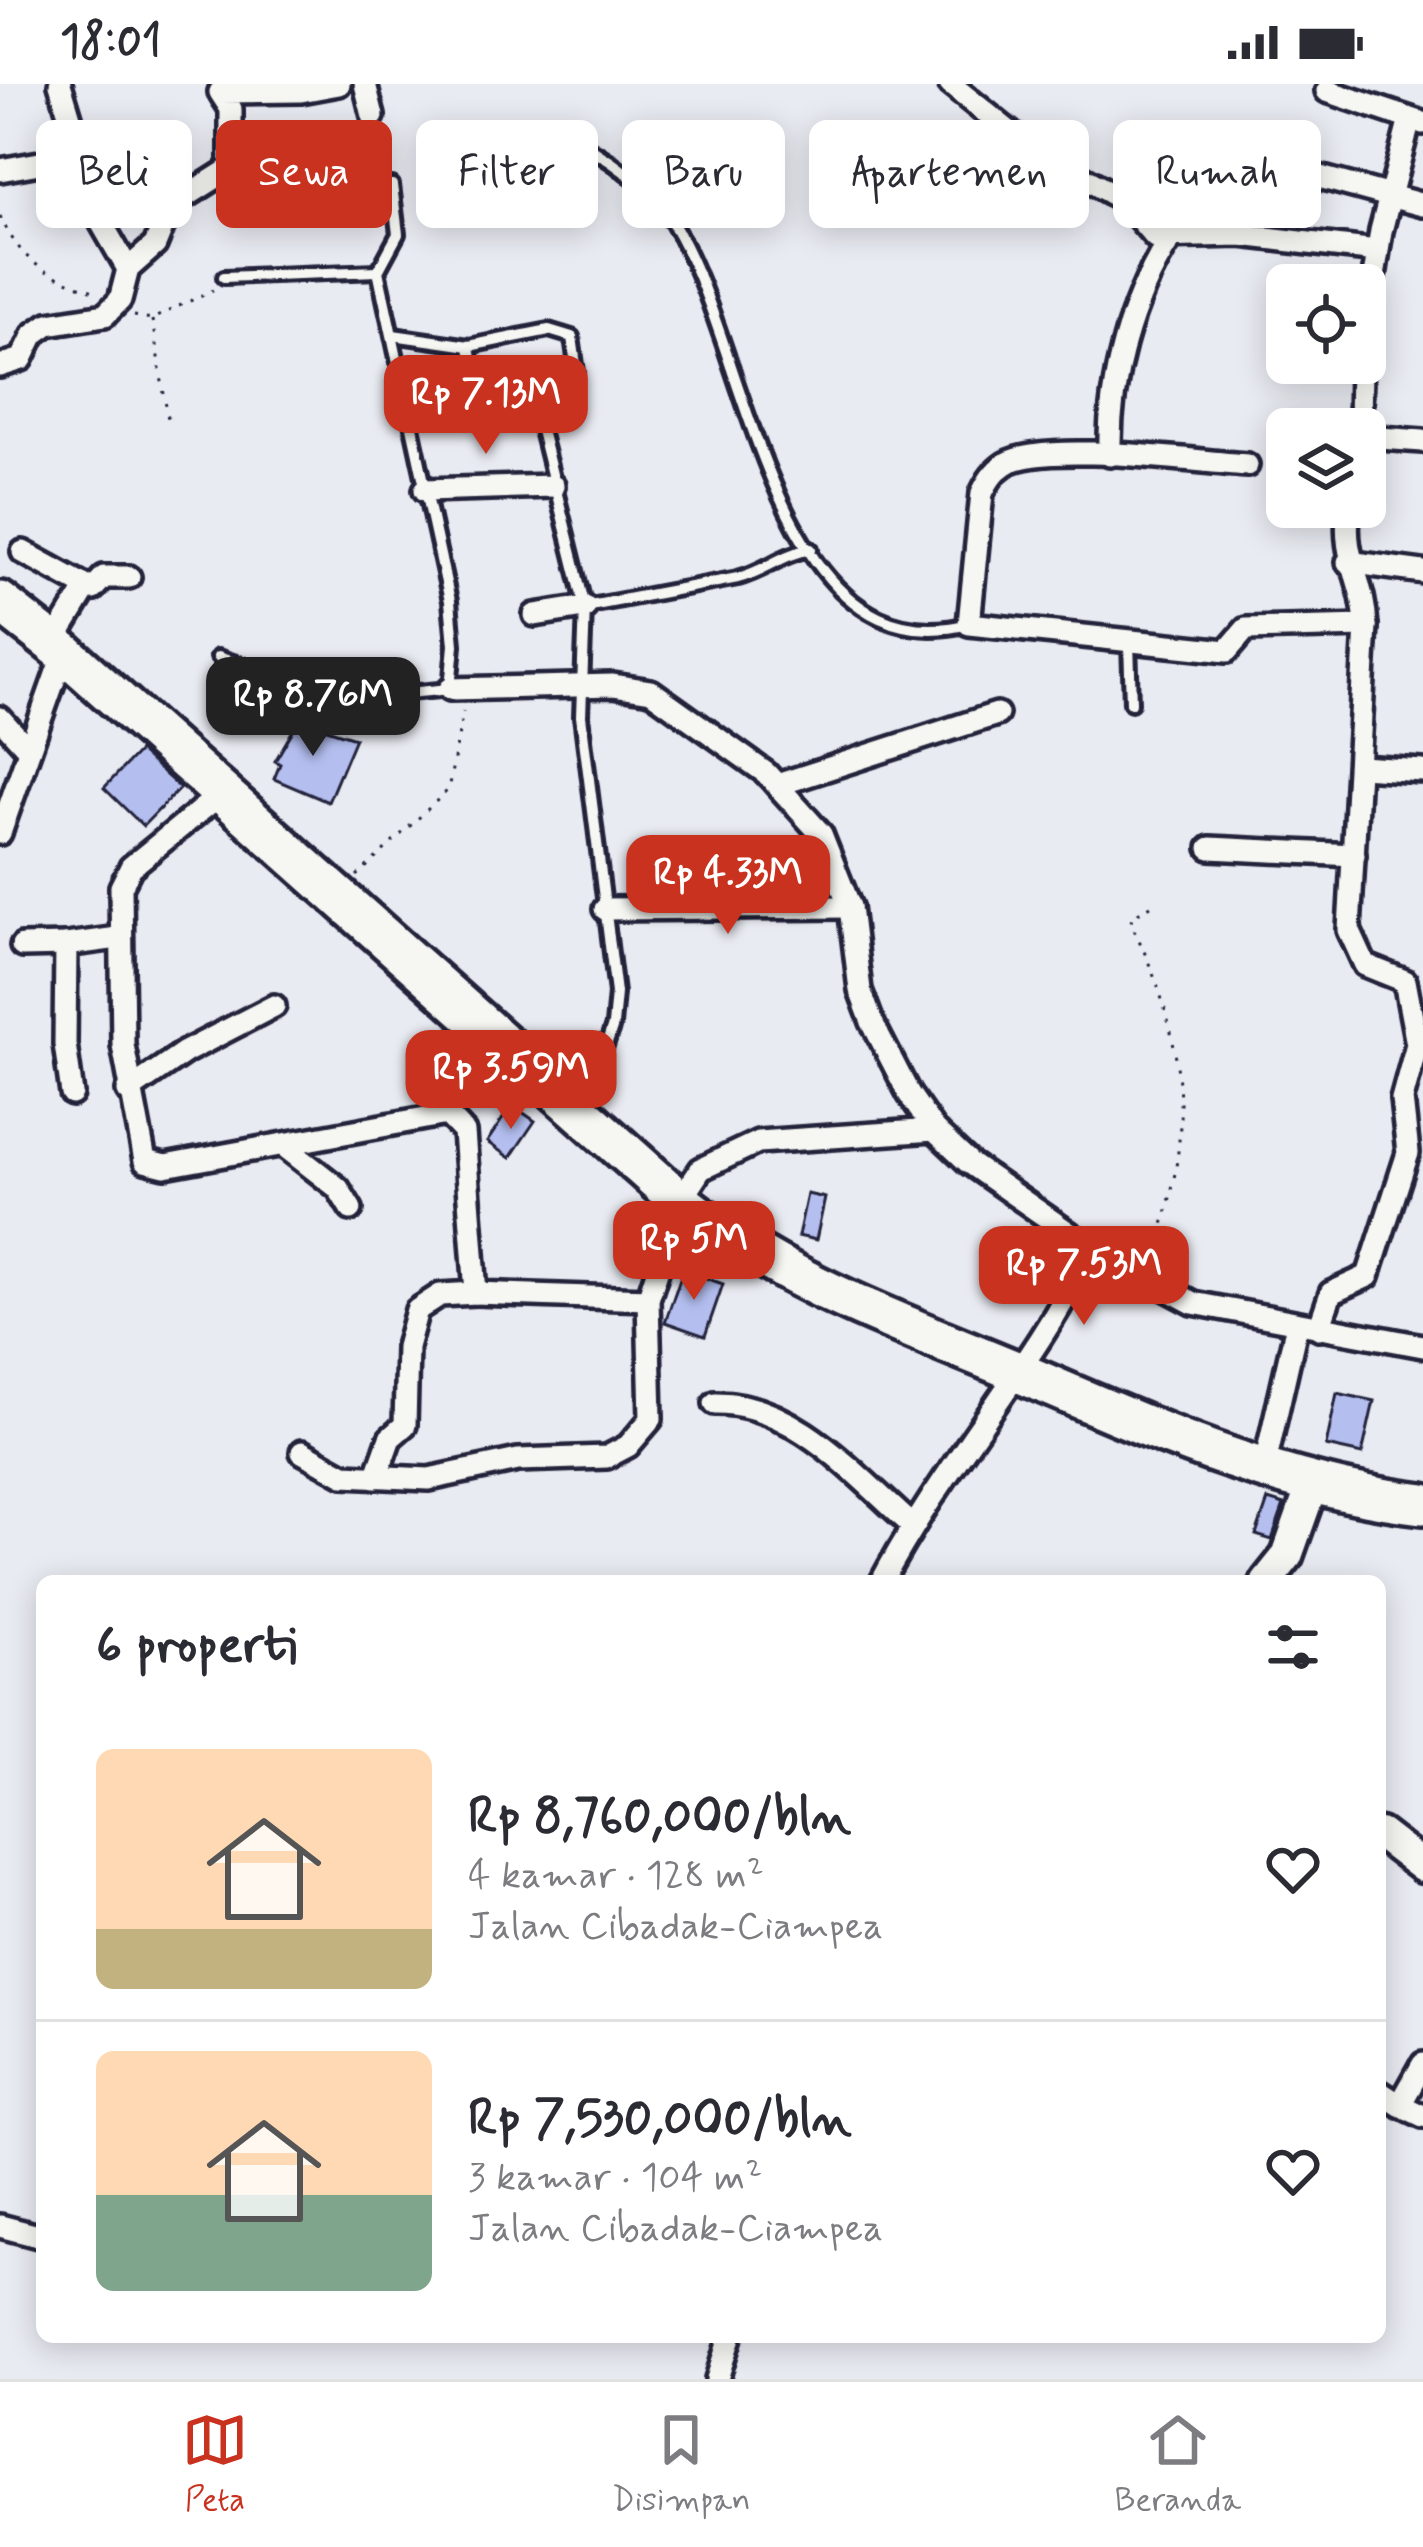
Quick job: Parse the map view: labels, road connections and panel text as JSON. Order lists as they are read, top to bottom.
{
  "page": {
    "status": "18:01",
    "chip": [
      "Beli",
      "Sewa",
      "Filter",
      "Baru",
      "Apartemen",
      "Rumah"
    ],
    "price": [
      "Rp 7.13M",
      "Rp 8.76M",
      "Rp 4.33M",
      "Rp 3.59M",
      "Rp 5M",
      "Rp 7.53M"
    ],
    "heading": "6 properti",
    "list": [
      {
        "name": "Rp 8,760,000/bln",
        "note": "4 kamar · 128 m² · Jalan Cibadak-Ciampea"
      },
      {
        "name": "Rp 7,530,000/bln",
        "note": "3 kamar · 104 m² · Jalan Cibadak-Ciampea"
      }
    ],
    "tabs": ["Peta", "Disimpan", "Beranda"]
  }
}
